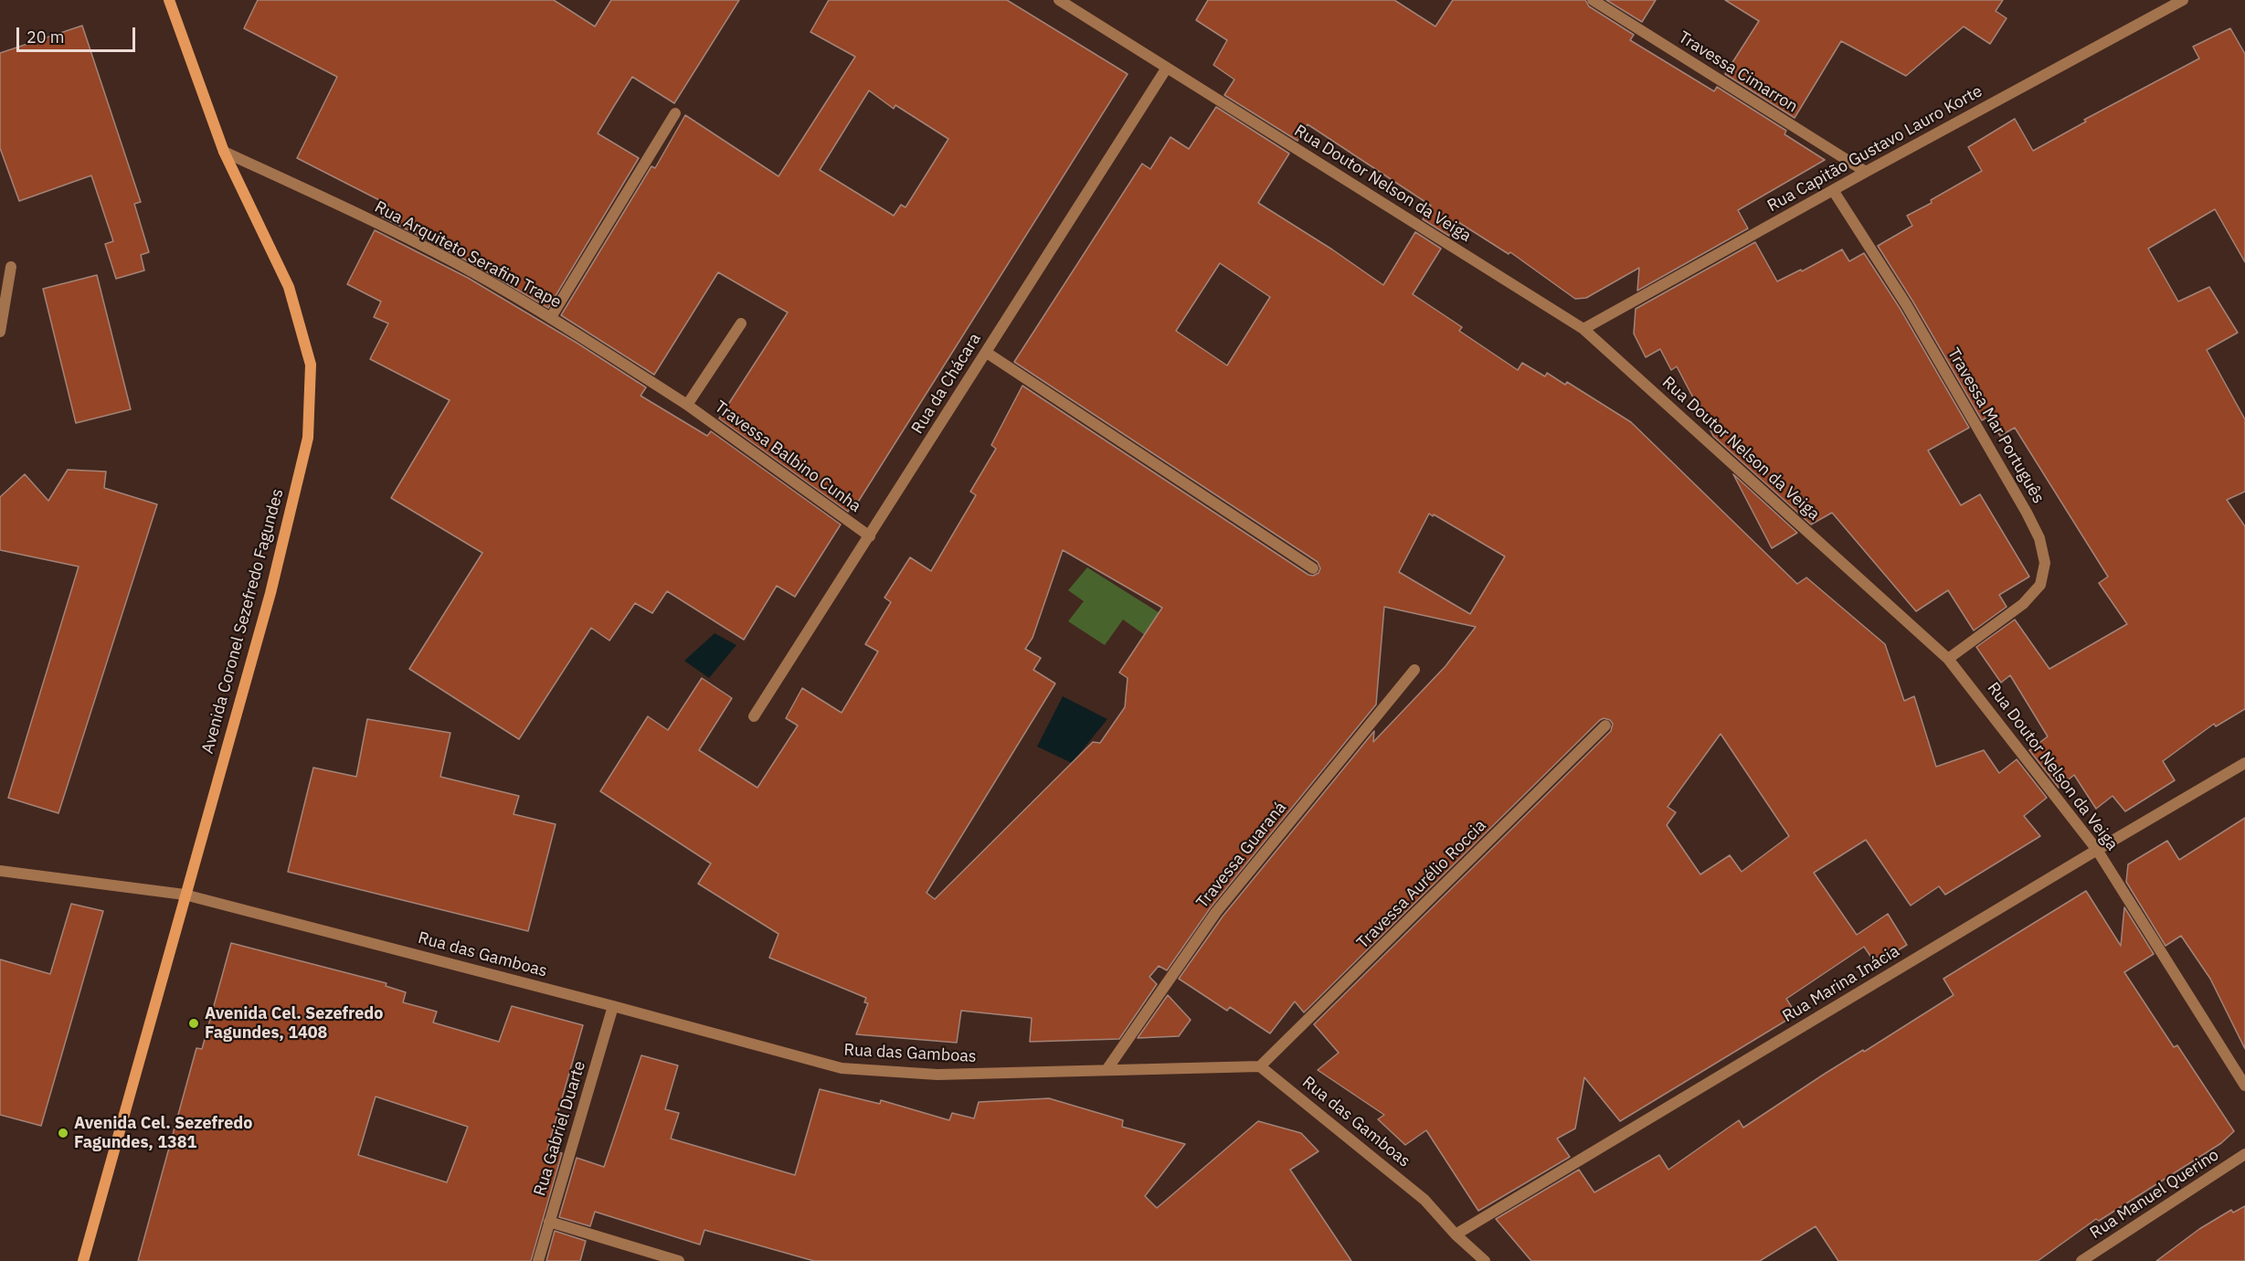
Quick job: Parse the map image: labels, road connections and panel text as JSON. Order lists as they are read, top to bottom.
{
  "streets": {
    "main road": ["Avenida Coronel Sezefredo Fagundes"],
    "street": [
      "Travessa Cimarron",
      "Rua Capitão Gustavo Lauro Korte",
      "Rua Doutor Nelson da Veiga",
      "Rua Arquiteto Serafim Trape",
      "Rua da Chácara",
      "Travessa Mar Português",
      "Travessa Balbino Cunha",
      "Travessa Guaraná",
      "Travessa Aurélio Roccia",
      "Rua das Gamboas",
      "Rua Marina Inácia",
      "Rua Gabriel Duarte",
      "Rua Manuel Querino"
    ]
  },
  "crossings": [
    ["Travessa Cimarron", "Rua Capitão Gustavo Lauro Korte"],
    ["Rua Capitão Gustavo Lauro Korte", "Rua Doutor Nelson da Veiga"],
    ["Rua Capitão Gustavo Lauro Korte", "Travessa Mar Português"],
    ["Rua Doutor Nelson da Veiga", "Rua da Chácara"],
    ["Rua Doutor Nelson da Veiga", "Travessa Mar Português"],
    ["Rua Doutor Nelson da Veiga", "Rua Marina Inácia"],
    ["Rua Arquiteto Serafim Trape", "Travessa Balbino Cunha"],
    ["Rua Arquiteto Serafim Trape", "Avenida Coronel Sezefredo Fagundes"],
    ["Rua da Chácara", "Travessa Balbino Cunha"],
    ["Avenida Coronel Sezefredo Fagundes", "Rua das Gamboas"],
    ["Travessa Guaraná", "Rua das Gamboas"],
    ["Travessa Aurélio Roccia", "Rua das Gamboas"],
    ["Rua das Gamboas", "Rua Marina Inácia"],
    ["Rua das Gamboas", "Rua Gabriel Duarte"]
  ],
  "places": ["Avenida Cel. Sezefredo Fagundes, 1408", "Avenida Cel. Sezefredo Fagundes, 1381"],
  "scale_bar": "20 m"
}
